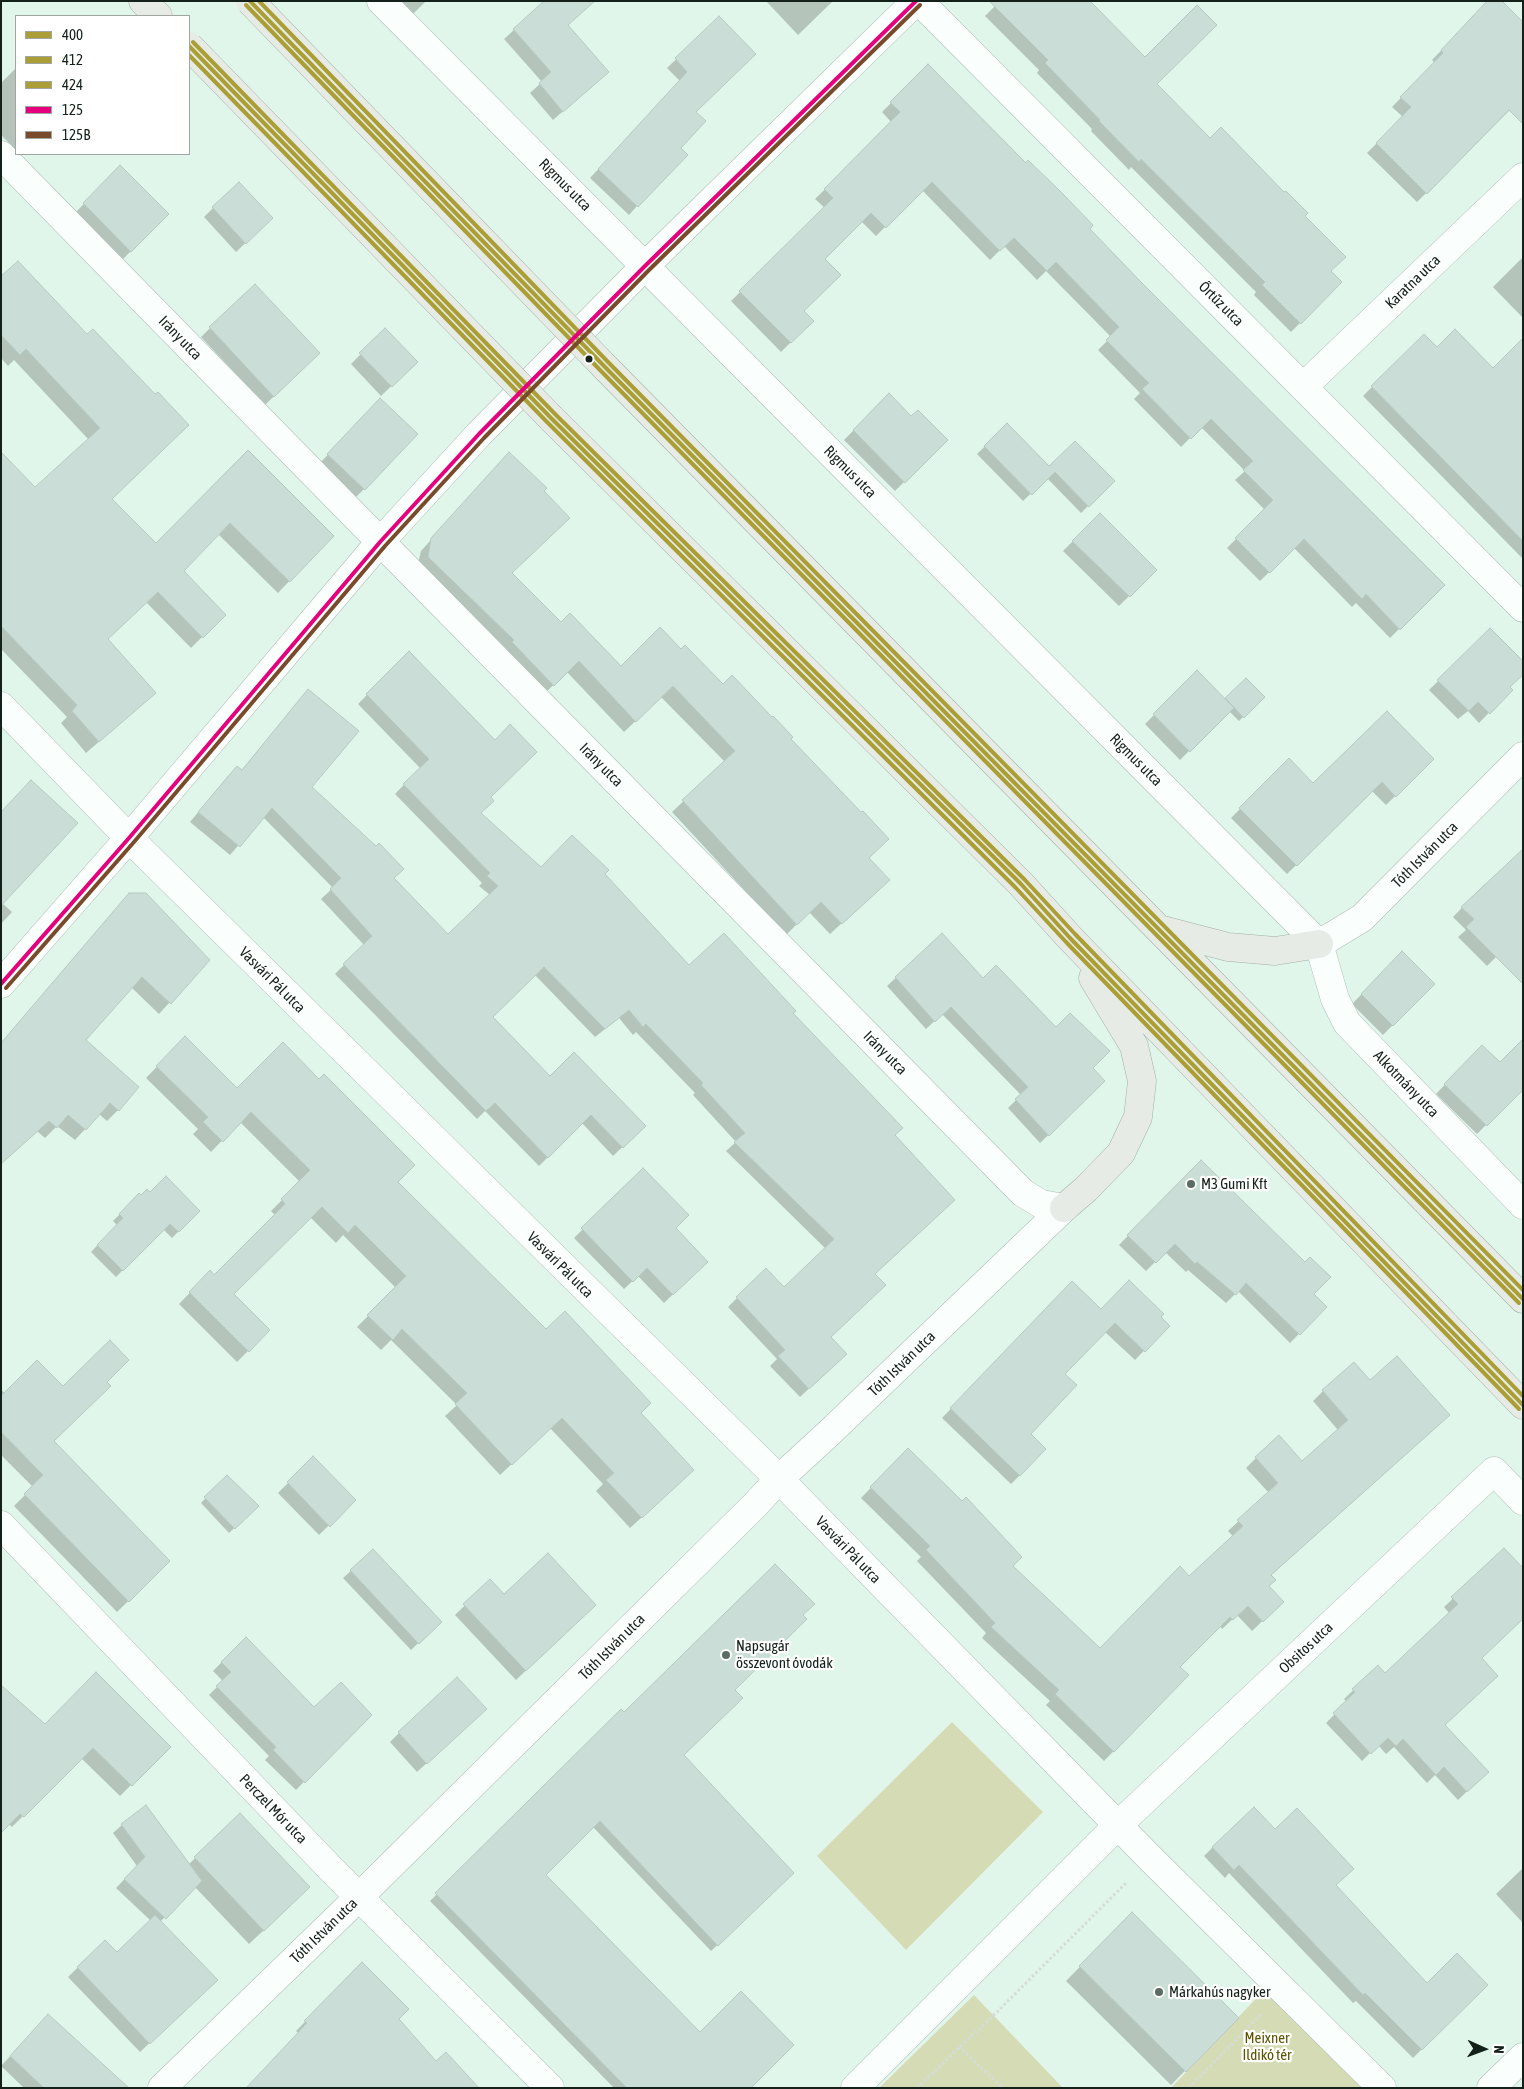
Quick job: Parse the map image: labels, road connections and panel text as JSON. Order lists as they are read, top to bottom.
{
  "streets": {
    "street": [
      "Rigmus utca",
      "Karatna utca",
      "Őrtűz utca",
      "Irány utca",
      "Tóth István utca",
      "Vasvári Pál utca",
      "Alkotmány utca",
      "Obsitos utca",
      "Perczel Mór utca"
    ]
  },
  "crossings": [
    ["Rigmus utca", "Tóth István utca"],
    ["Rigmus utca", "Alkotmány utca"],
    ["Karatna utca", "Őrtűz utca"],
    ["Irány utca", "Tóth István utca"],
    ["Tóth István utca", "Vasvári Pál utca"],
    ["Tóth István utca", "Alkotmány utca"],
    ["Tóth István utca", "Perczel Mór utca"],
    ["Vasvári Pál utca", "Obsitos utca"]
  ],
  "parks": ["Meixner Ildikó tér"],
  "places": ["M3 Gumi Kft", "Napsugár összevont óvodák", "Márkahús nagyker"],
  "lines": [
    "transit line 400",
    "transit line 424",
    "transit line 125",
    "transit line 412",
    "transit line 125B"
  ],
  "legend": [
    "400",
    "412",
    "424",
    "125",
    "125B"
  ],
  "north": "right"
}
